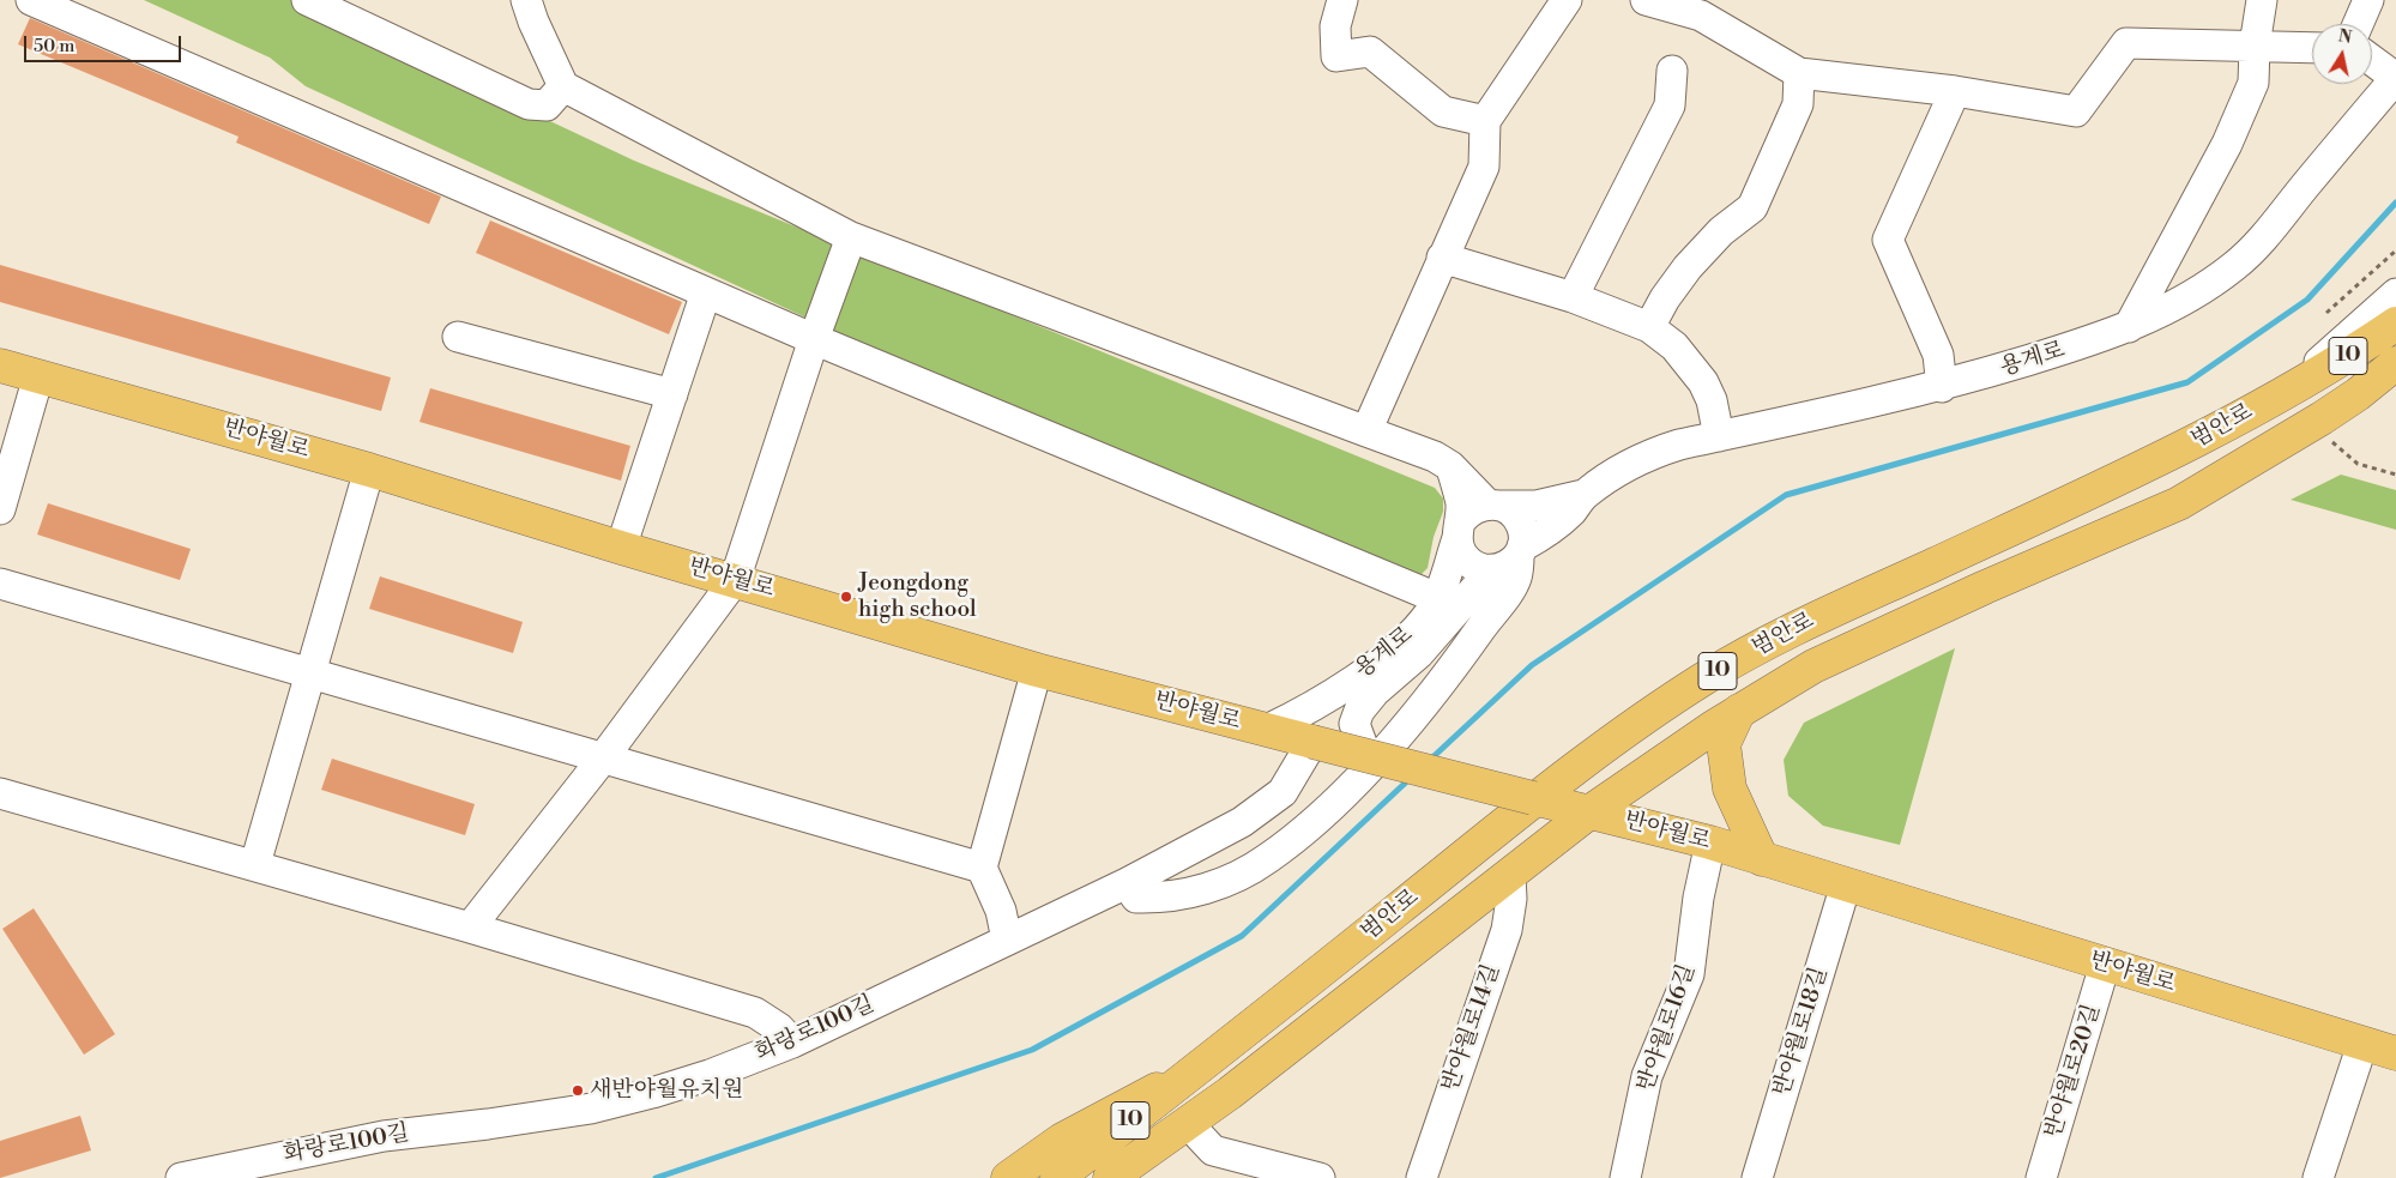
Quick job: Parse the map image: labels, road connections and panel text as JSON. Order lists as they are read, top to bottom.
{
  "streets": {
    "main road": ["10", "범안로", "반야월로"],
    "street": [
      "용계로",
      "반야월로14길",
      "반야월로16길",
      "화랑로100길",
      "반야월로18길",
      "반야월로20길"
    ]
  },
  "crossings": [
    ["10", "범안로"],
    ["용계로", "반야월로"],
    ["범안로", "반야월로"],
    ["범안로", "반야월로14길"],
    ["반야월로", "반야월로16길"],
    ["반야월로", "화랑로100길"],
    ["반야월로", "반야월로18길"],
    ["반야월로", "반야월로20길"]
  ],
  "places": ["Jeongdong high school", "새반야월유치원"],
  "scale_bar": "50 m",
  "north": "top"
}
